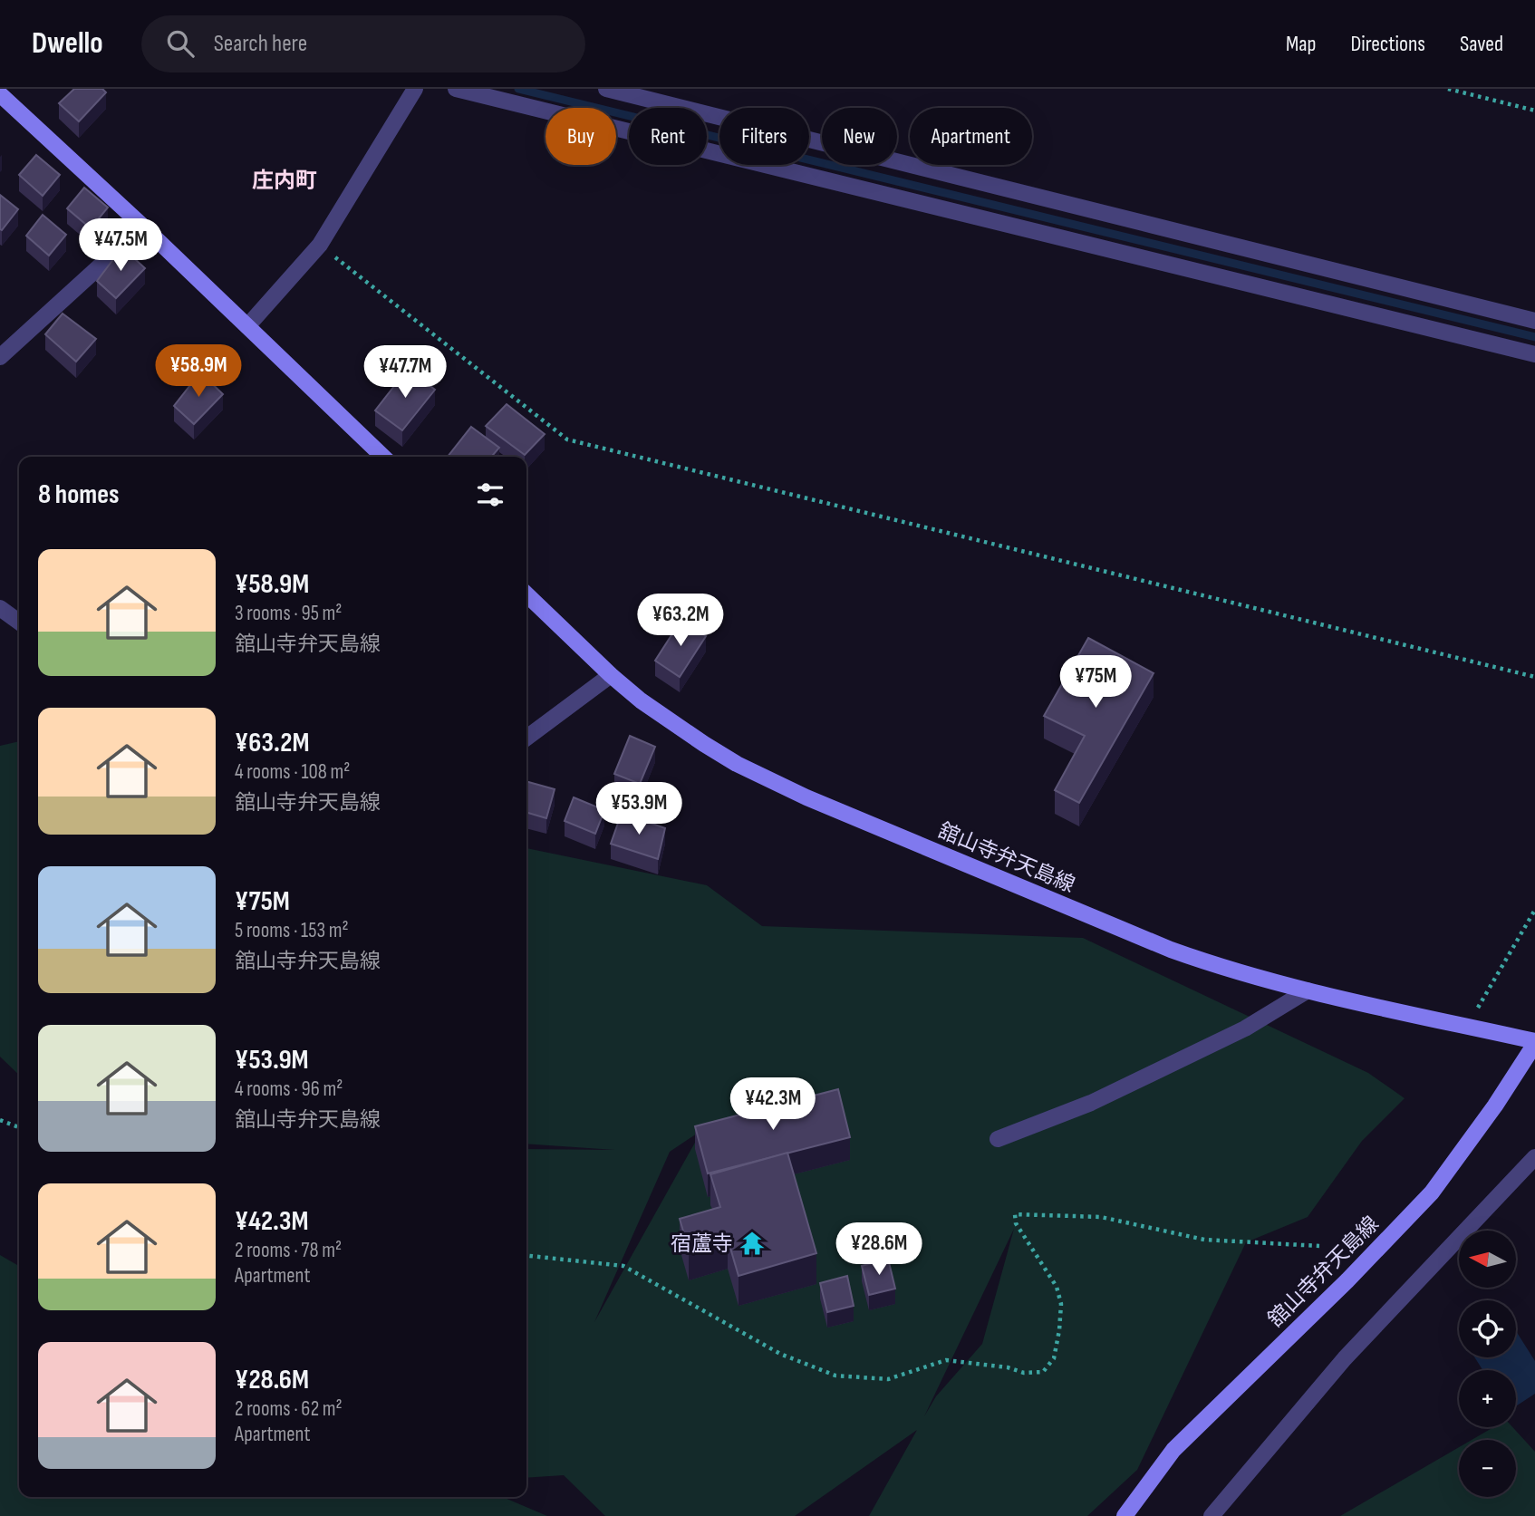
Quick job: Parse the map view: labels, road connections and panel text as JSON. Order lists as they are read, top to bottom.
{
  "streets": {
    "main road": ["舘山寺弁天島線"]
  },
  "districts": ["庄内町"],
  "places": {
    "temple": ["宿蘆寺"]
  },
  "north": "left",
  "page": {
    "header": "Dwello",
    "search": "Search here",
    "nav": ["Map", "Directions", "Saved"],
    "chip": [
      "Buy",
      "Rent",
      "Filters",
      "New",
      "Apartment"
    ],
    "price": [
      "¥47.5M",
      "¥58.9M",
      "¥47.7M",
      "¥63.2M",
      "¥75M",
      "¥53.9M",
      "¥42.3M",
      "¥28.6M"
    ],
    "heading": "8 homes",
    "list": [
      {
        "name": "¥58.9M",
        "note": "3 rooms · 95 m² · 舘山寺弁天島線"
      },
      {
        "name": "¥63.2M",
        "note": "4 rooms · 108 m² · 舘山寺弁天島線"
      },
      {
        "name": "¥75M",
        "note": "5 rooms · 153 m² · 舘山寺弁天島線"
      },
      {
        "name": "¥53.9M",
        "note": "4 rooms · 96 m² · 舘山寺弁天島線"
      },
      {
        "name": "¥42.3M",
        "note": "2 rooms · 78 m² · Apartment"
      },
      {
        "name": "¥28.6M",
        "note": "2 rooms · 62 m² · Apartment"
      }
    ],
    "map_buttons": ["+", "−"]
  }
}
